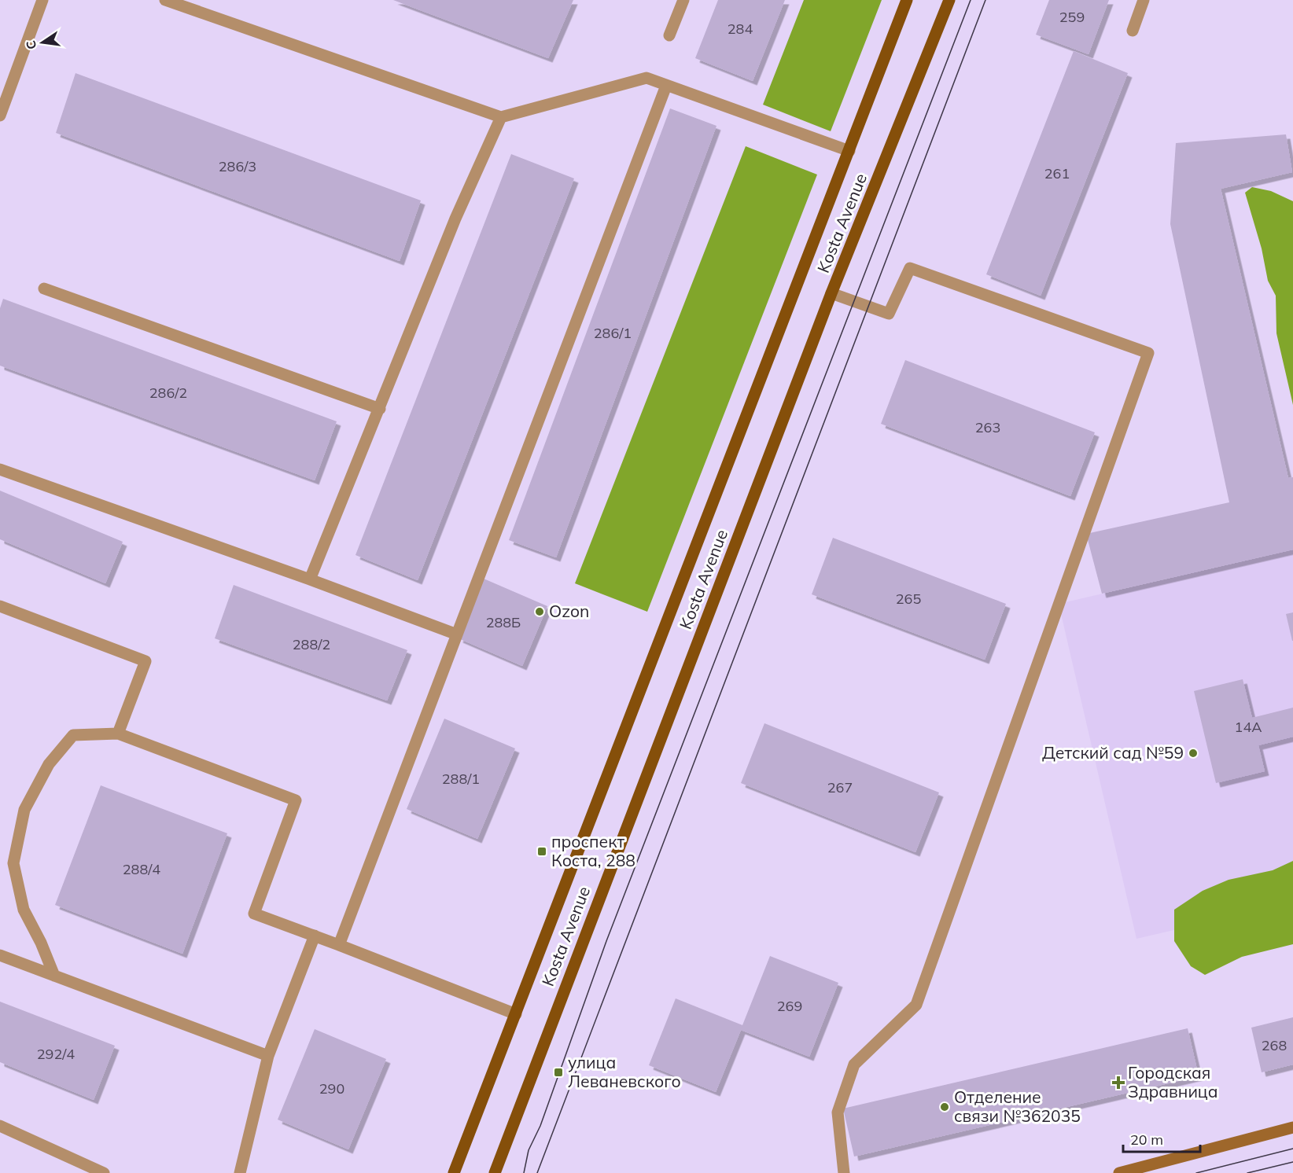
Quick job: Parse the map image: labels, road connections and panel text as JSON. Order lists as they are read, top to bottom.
{
  "streets": {
    "main road": ["Kosta Avenue"]
  },
  "places": {
    "other": ["Ozon", "Детский сад №59", "Отделение связи №362035"],
    "transit": ["проспект Коста, 288", "улица Леваневского"],
    "health": ["Городская Здравница"]
  },
  "house_numbers": [
    "259",
    "284",
    "286/3",
    "261",
    "286/1",
    "286/2",
    "263",
    "265",
    "288Б",
    "288/2",
    "14А",
    "288/1",
    "267",
    "288/4",
    "269",
    "268",
    "292/4",
    "290"
  ],
  "scale_bar": "20 m",
  "north": "left"
}
